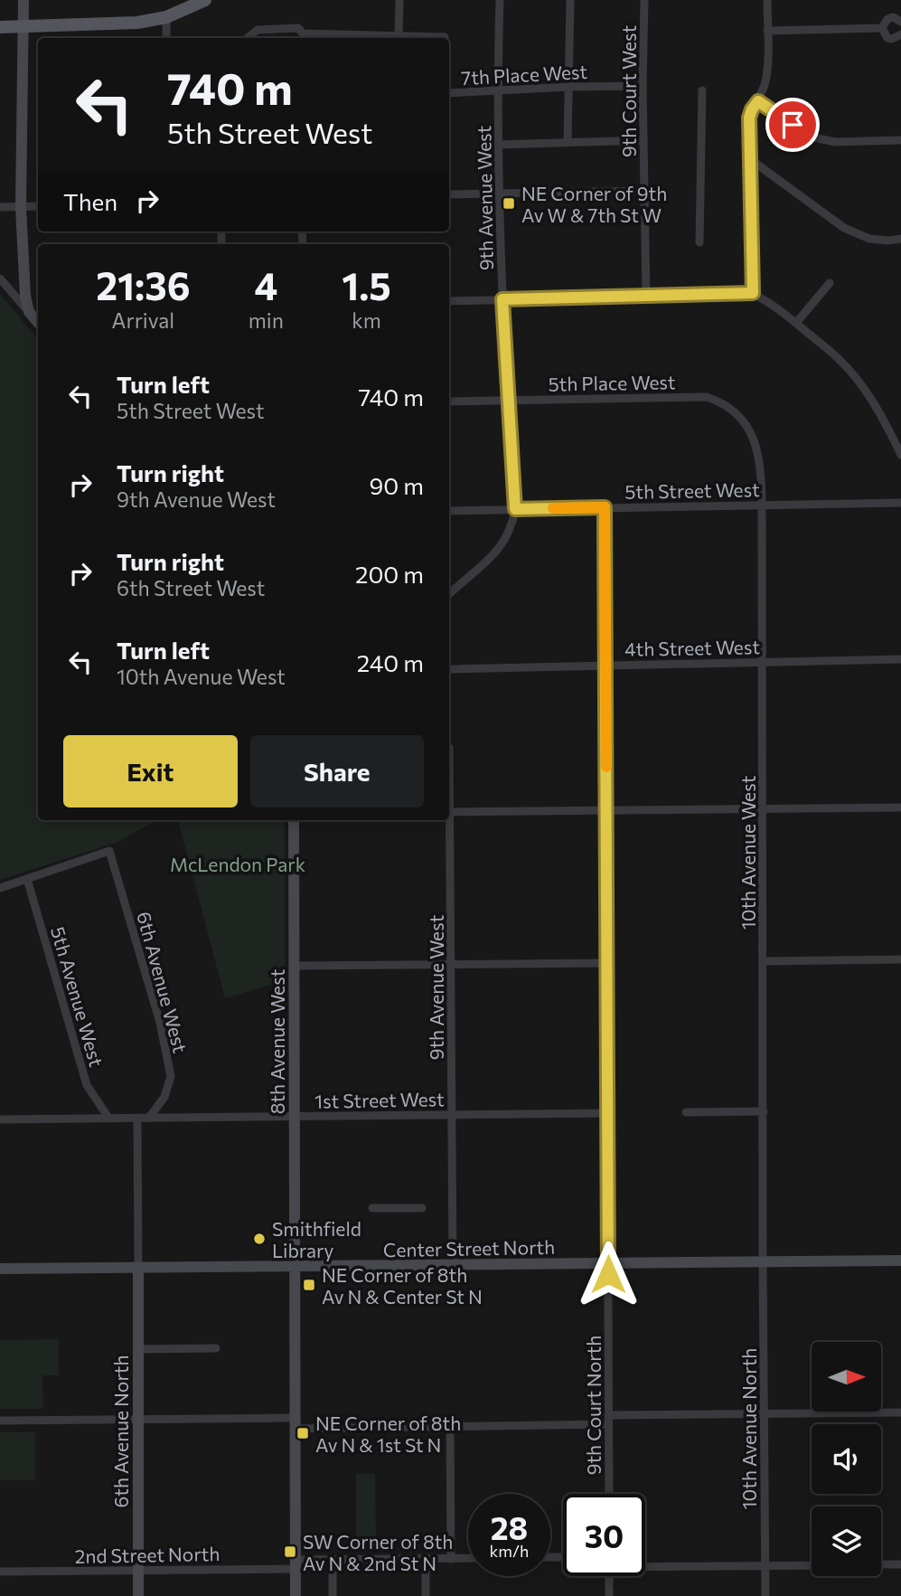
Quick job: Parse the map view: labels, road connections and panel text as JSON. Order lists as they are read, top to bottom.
{
  "streets": {
    "street": [
      "7th Place West",
      "9th Court West",
      "9th Avenue West",
      "5th Place West",
      "5th Street West",
      "4th Street West",
      "10th Avenue West",
      "6th Avenue West",
      "5th Avenue West",
      "8th Avenue West",
      "1st Street West",
      "Center Street North",
      "9th Court North",
      "10th Avenue North",
      "6th Avenue North",
      "2nd Street North"
    ]
  },
  "crossings": [
    ["7th Place West", "9th Court West"],
    ["7th Place West", "9th Avenue West"],
    ["9th Avenue West", "5th Place West"],
    ["9th Avenue West", "5th Street West"],
    ["9th Avenue West", "1st Street West"],
    ["9th Avenue West", "Center Street North"],
    ["5th Place West", "10th Avenue West"],
    ["5th Street West", "10th Avenue West"],
    ["4th Street West", "10th Avenue West"],
    ["10th Avenue West", "Center Street North"],
    ["10th Avenue West", "10th Avenue North"],
    ["6th Avenue West", "5th Avenue West"],
    ["6th Avenue West", "1st Street West"],
    ["5th Avenue West", "1st Street West"],
    ["8th Avenue West", "1st Street West"],
    ["8th Avenue West", "Center Street North"],
    ["8th Avenue West", "2nd Street North"],
    ["Center Street North", "9th Court North"],
    ["Center Street North", "10th Avenue North"],
    ["Center Street North", "6th Avenue North"],
    ["6th Avenue North", "2nd Street North"]
  ],
  "parks": ["McLendon Park"],
  "places": {
    "transit": [
      "NE Corner of 9th Av W & 7th St W",
      "NE Corner of 8th Av N & Center St N",
      "NE Corner of 8th Av N & 1st St N",
      "SW Corner of 8th Av N & 2nd St N"
    ],
    "other": ["Smithfield Library"]
  },
  "north": "right",
  "page": {
    "turn": ["740 m", "5th Street West"],
    "then": "Then",
    "eta": [
      "21:36",
      "Arrival",
      "4",
      "min",
      "1.5",
      "km"
    ],
    "list": [
      {
        "name": "Turn left",
        "note": "5th Street West",
        "value": "740 m"
      },
      {
        "name": "Turn right",
        "note": "9th Avenue West",
        "value": "90 m"
      },
      {
        "name": "Turn right",
        "note": "6th Street West",
        "value": "200 m"
      },
      {
        "name": "Turn left",
        "note": "10th Avenue West",
        "value": "240 m"
      }
    ],
    "buttons": ["Exit", "Share"],
    "speed": "28 km/h",
    "limit": "30"
  }
}
